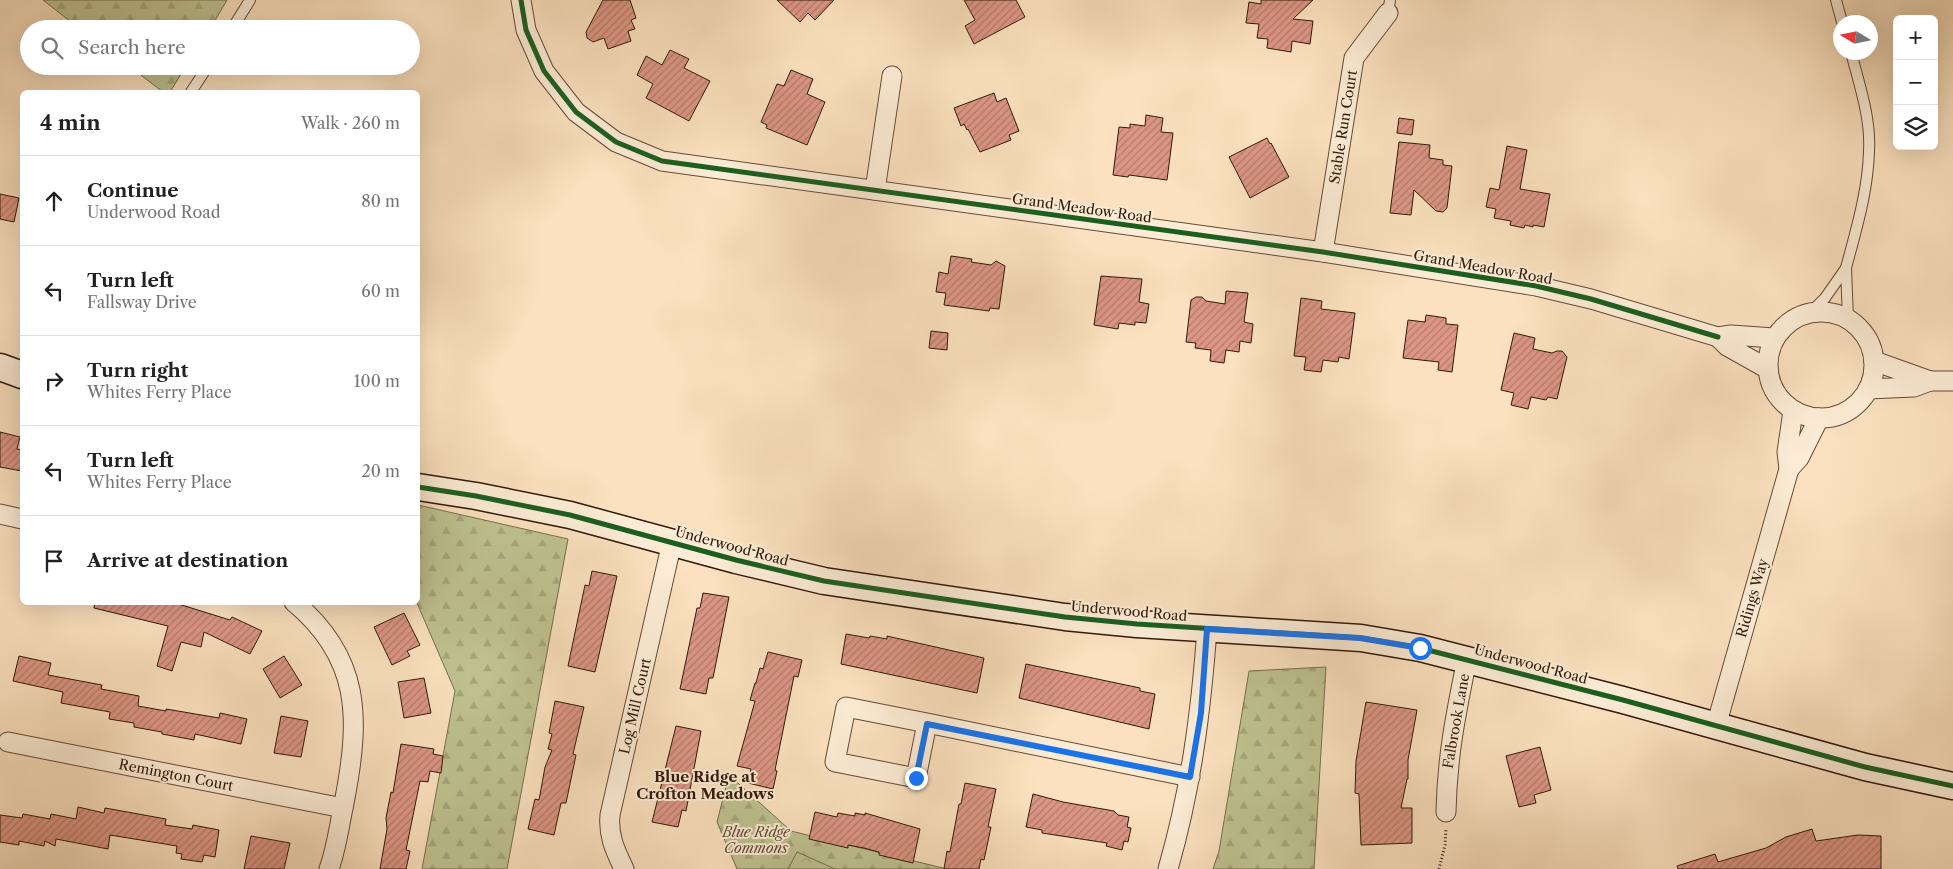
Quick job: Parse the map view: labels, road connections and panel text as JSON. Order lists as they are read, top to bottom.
{
  "streets": {
    "street": [
      "Stable Run Court",
      "Grand Meadow Road",
      "Underwood Road",
      "Ridings Way",
      "Log Mill Court",
      "Falbrook Lane",
      "Remington Court"
    ]
  },
  "crossings": [
    ["Stable Run Court", "Grand Meadow Road"],
    ["Grand Meadow Road", "Ridings Way"],
    ["Underwood Road", "Ridings Way"],
    ["Underwood Road", "Log Mill Court"],
    ["Underwood Road", "Falbrook Lane"]
  ],
  "districts": ["Blue Ridge at Crofton Meadows"],
  "parks": ["Blue Ridge Commons"],
  "north": "left",
  "page": {
    "map_buttons": ["+", "−"],
    "search": "Search here",
    "heading": ["4 min", "Walk · 260 m"],
    "list": [
      ["Continue", "Underwood Road", "80 m"],
      ["Turn left", "Fallsway Drive", "60 m"],
      ["Turn right", "Whites Ferry Place", "100 m"],
      ["Turn left", "Whites Ferry Place", "20 m"],
      "Arrive at destination"
    ]
  }
}
